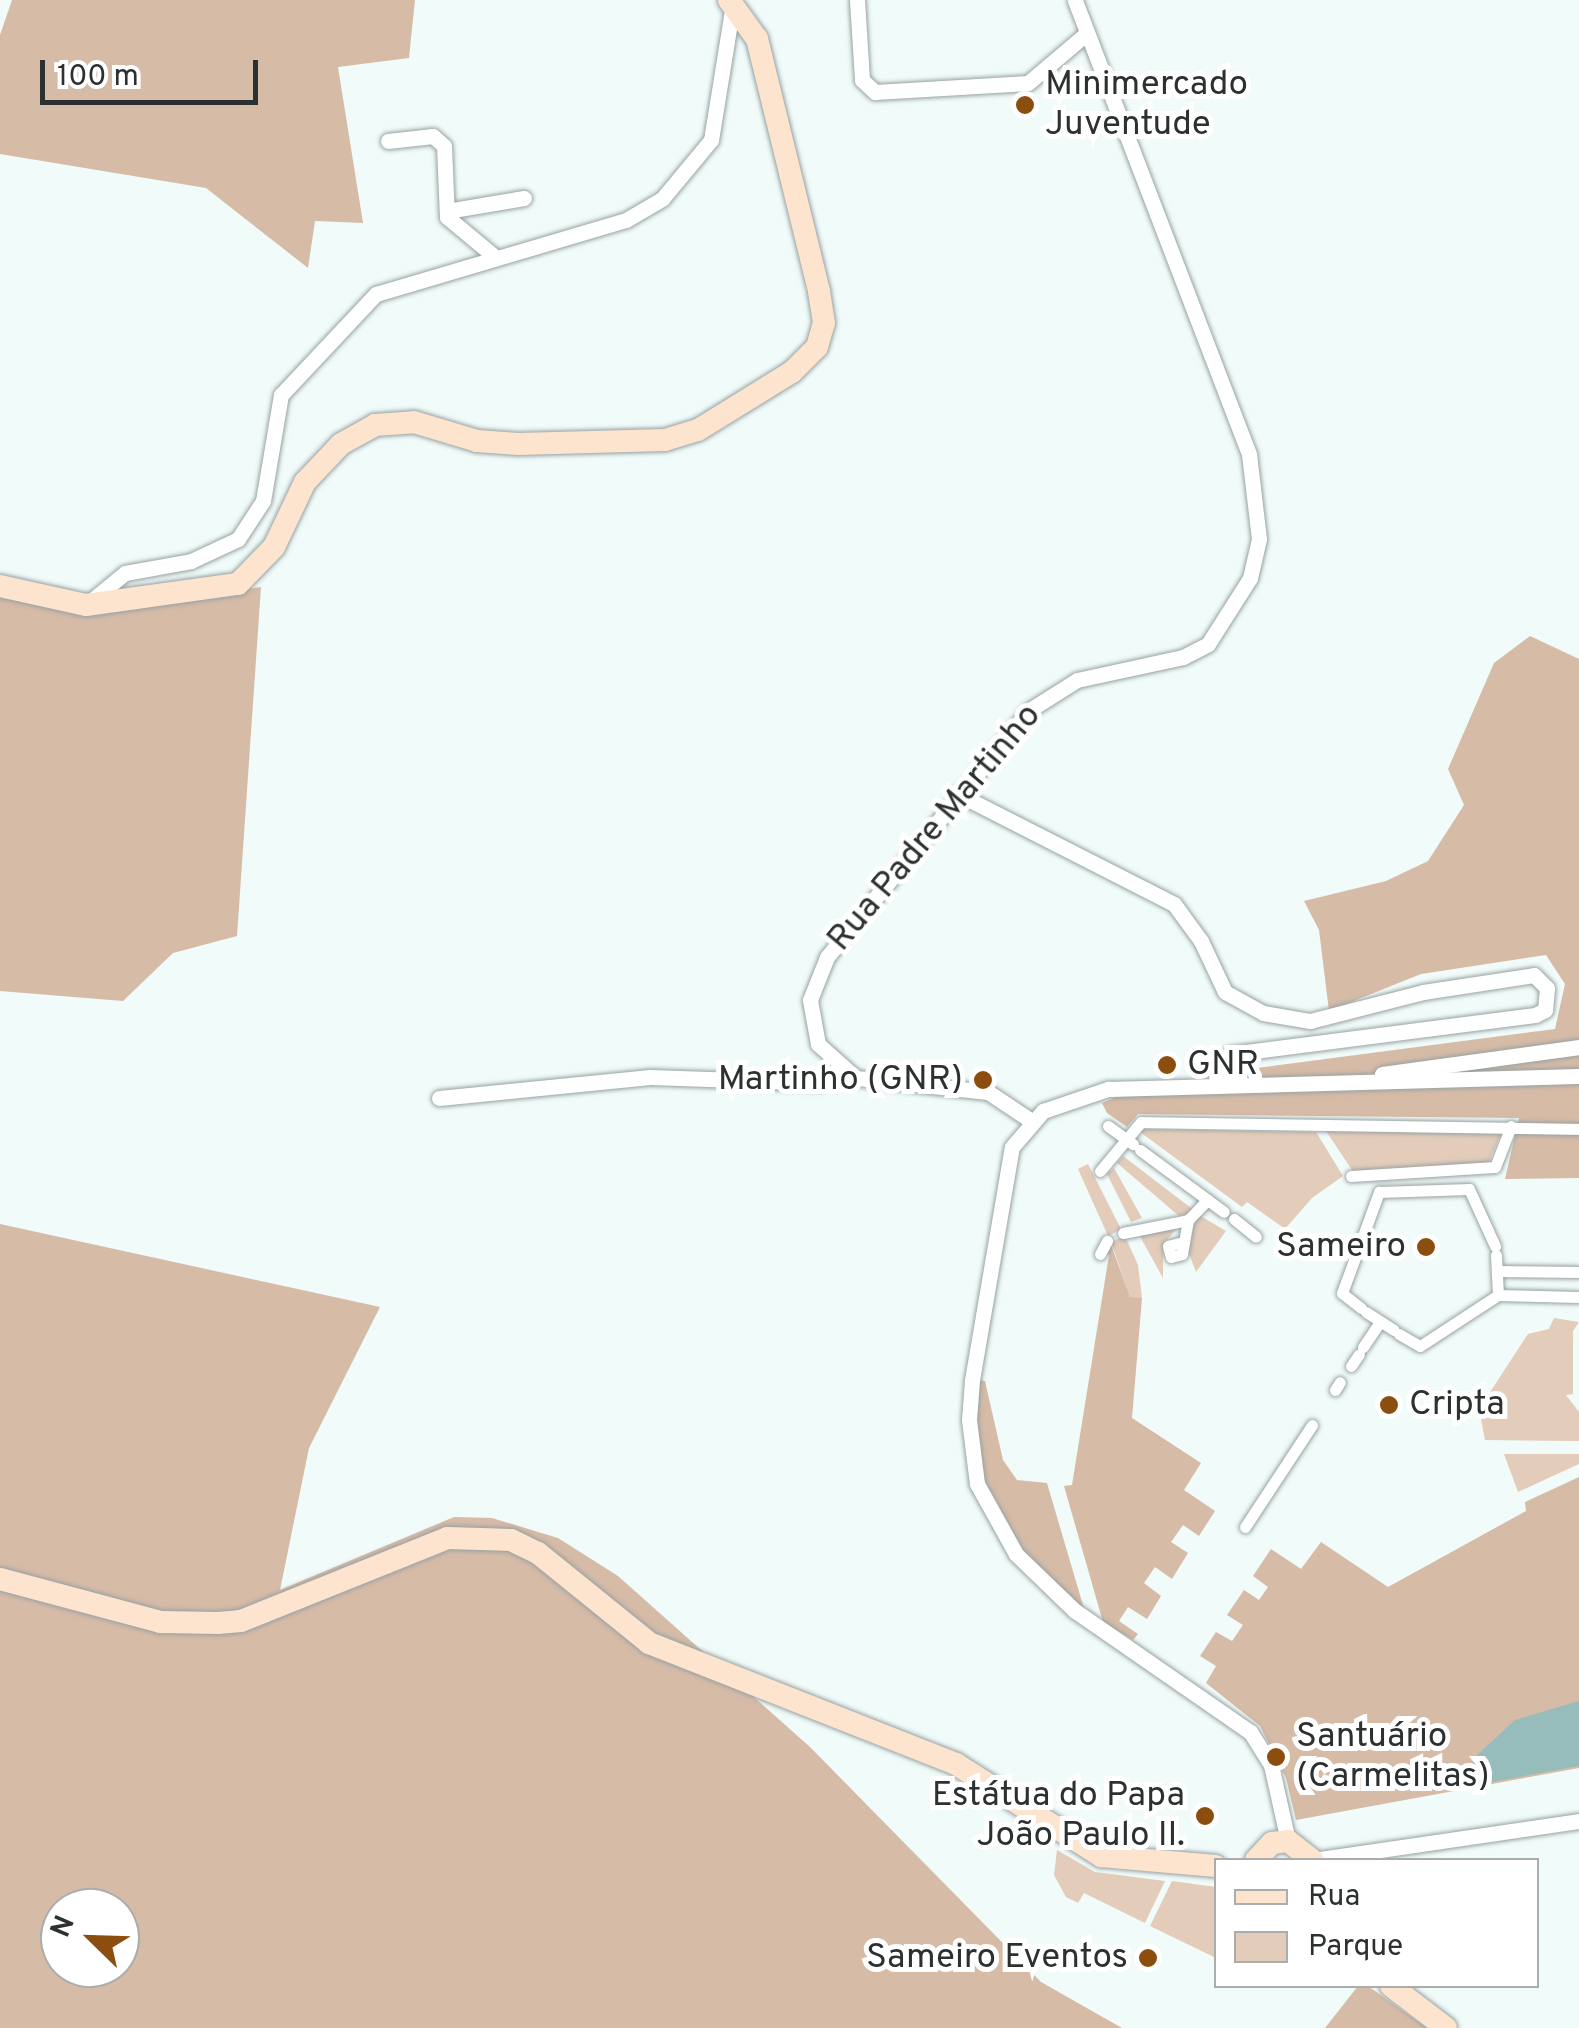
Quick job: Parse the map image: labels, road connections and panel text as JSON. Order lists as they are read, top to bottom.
{
  "streets": {
    "street": ["Rua Padre Martinho"]
  },
  "places": [
    "Minimercado Juventude",
    "GNR",
    "Martinho (GNR)",
    "Sameiro",
    "Cripta",
    "Santuário (Carmelitas)",
    "Estátua do Papa João Paulo II.",
    "Sameiro Eventos"
  ],
  "legend": ["Rua", "Parque"],
  "scale_bar": "100 m",
  "north": "top left"
}
